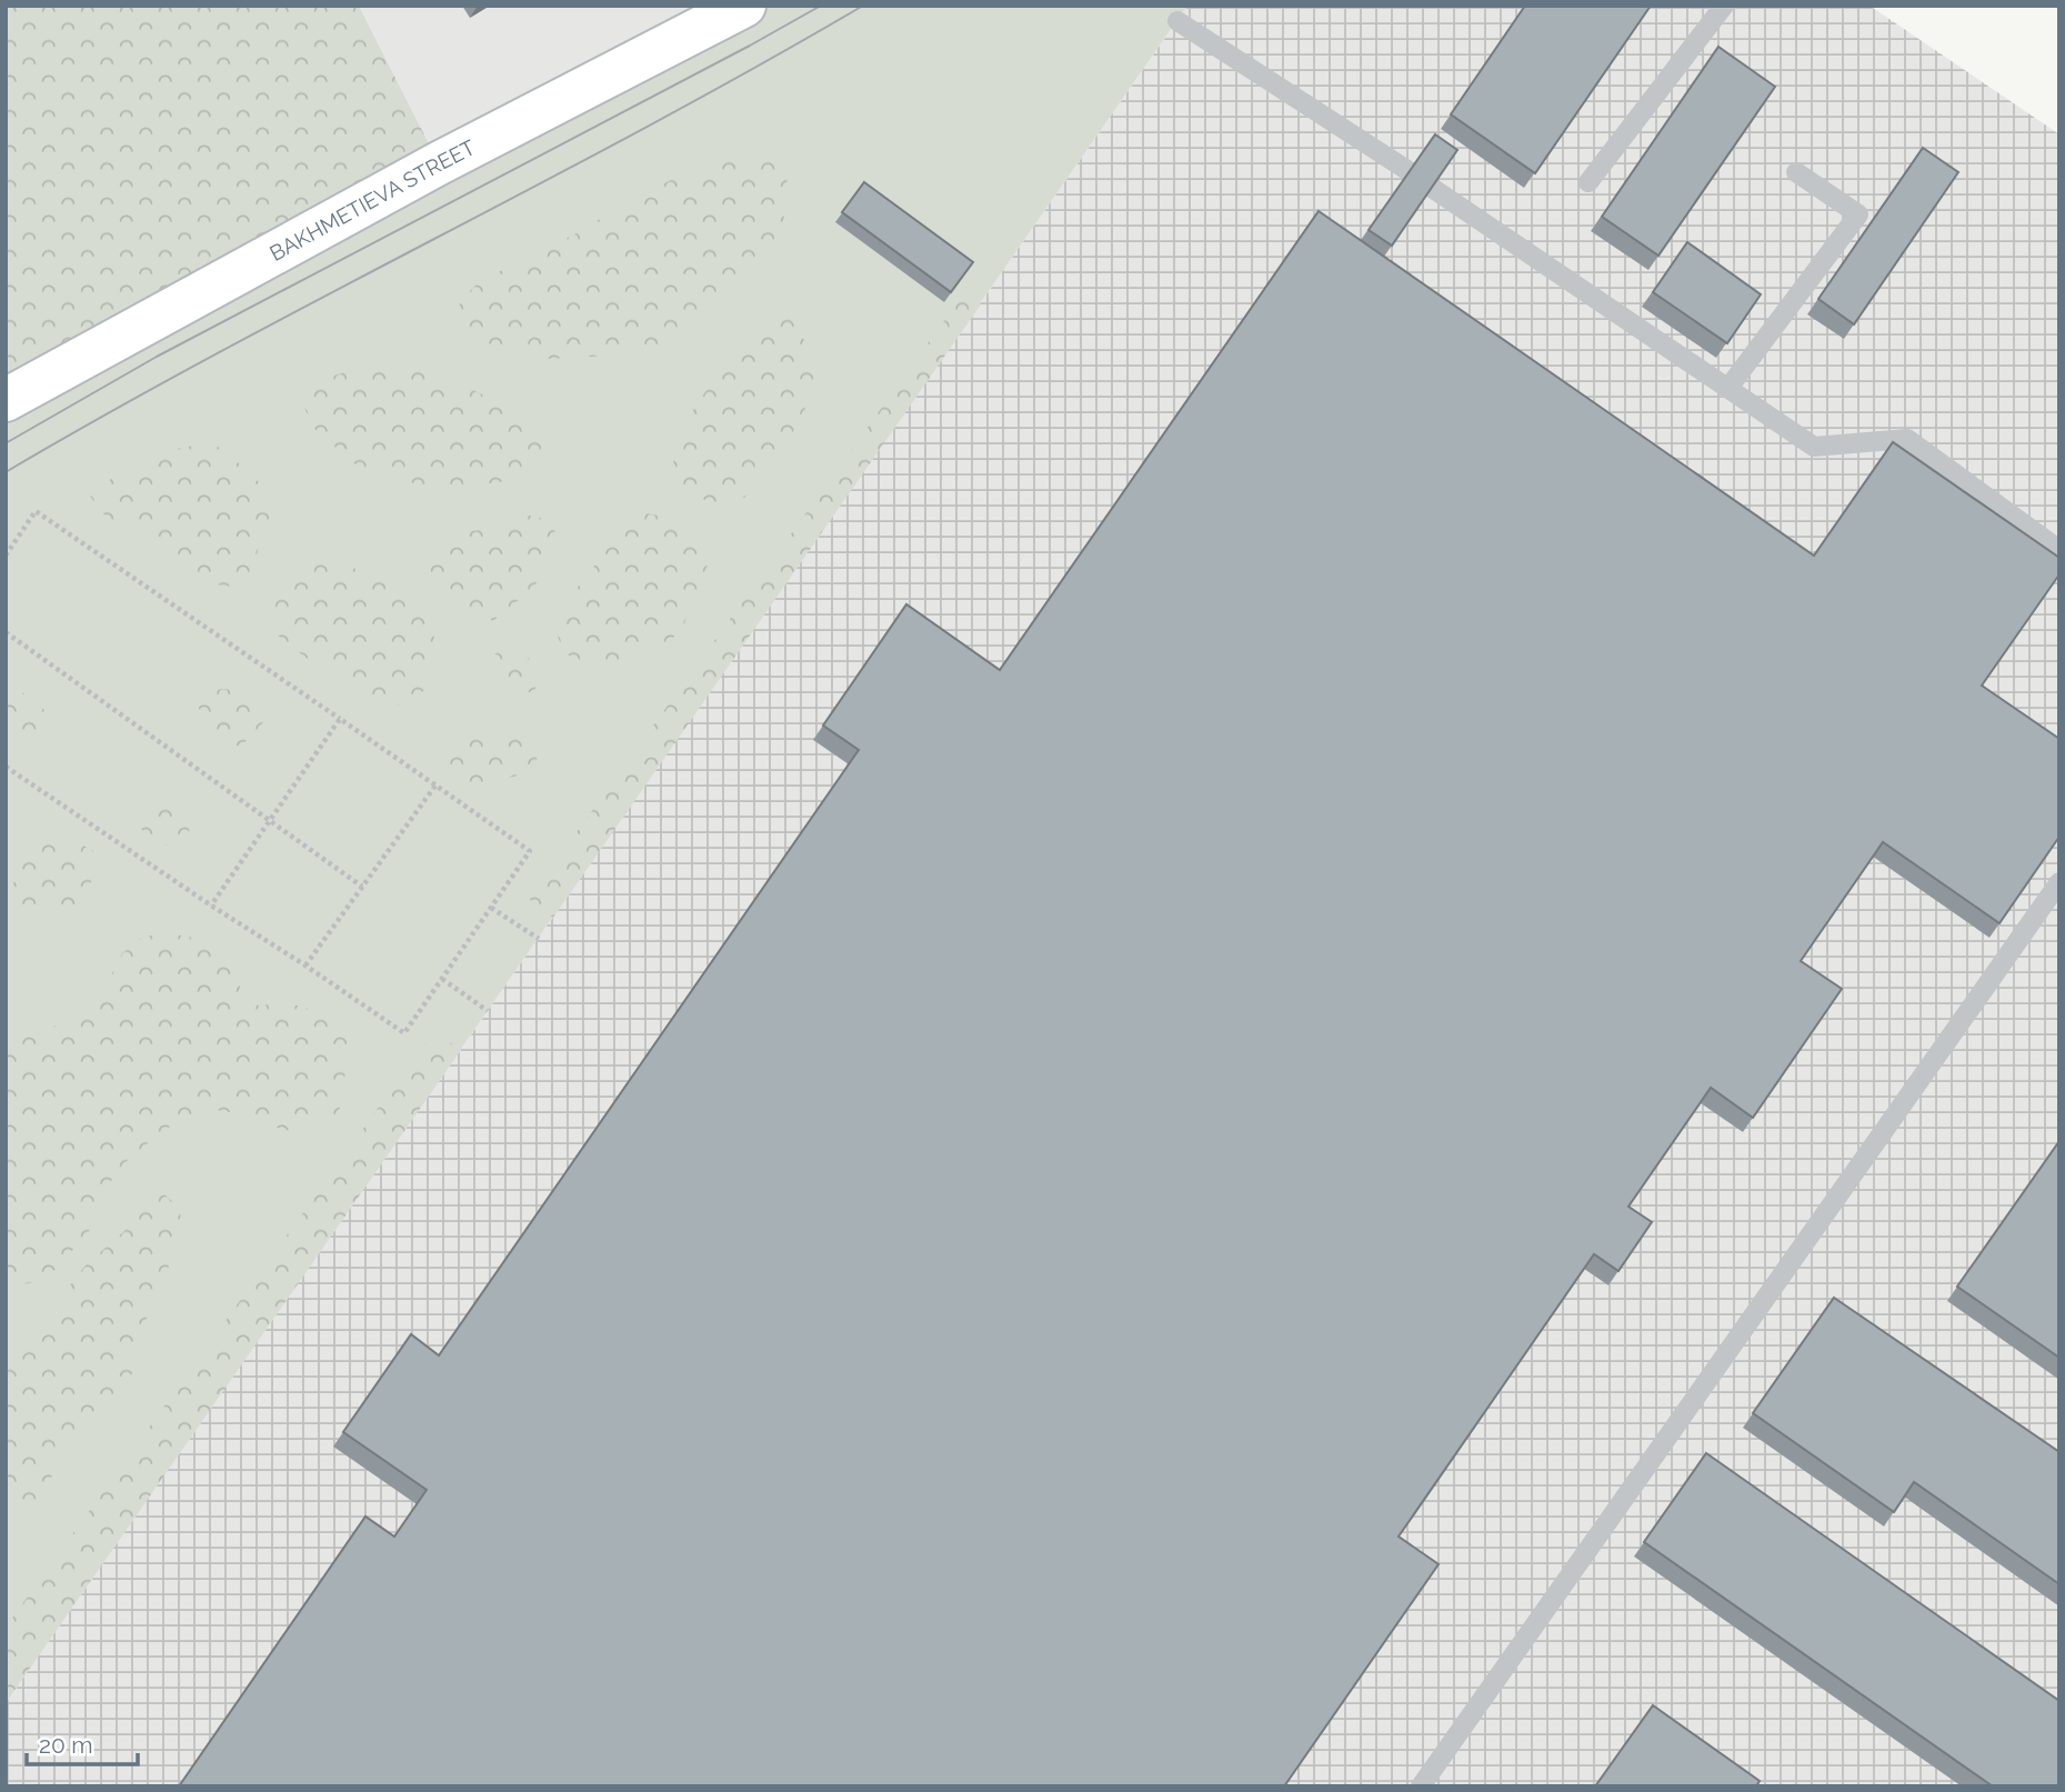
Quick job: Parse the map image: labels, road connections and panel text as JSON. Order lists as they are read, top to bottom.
{
  "streets": {
    "main road": ["BAKHMETIEVA STREET"]
  },
  "scale_bar": "20 m"
}
